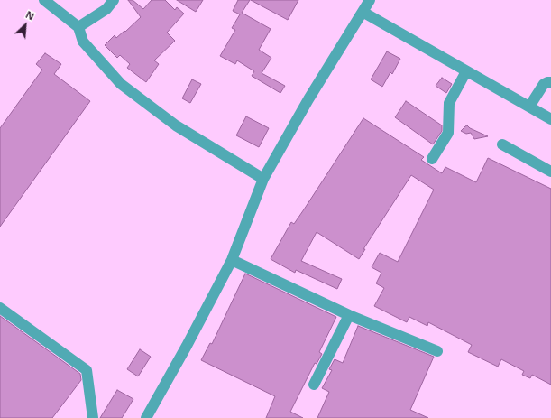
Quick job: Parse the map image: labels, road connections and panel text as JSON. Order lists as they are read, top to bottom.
{
  "north": "top right"
}
